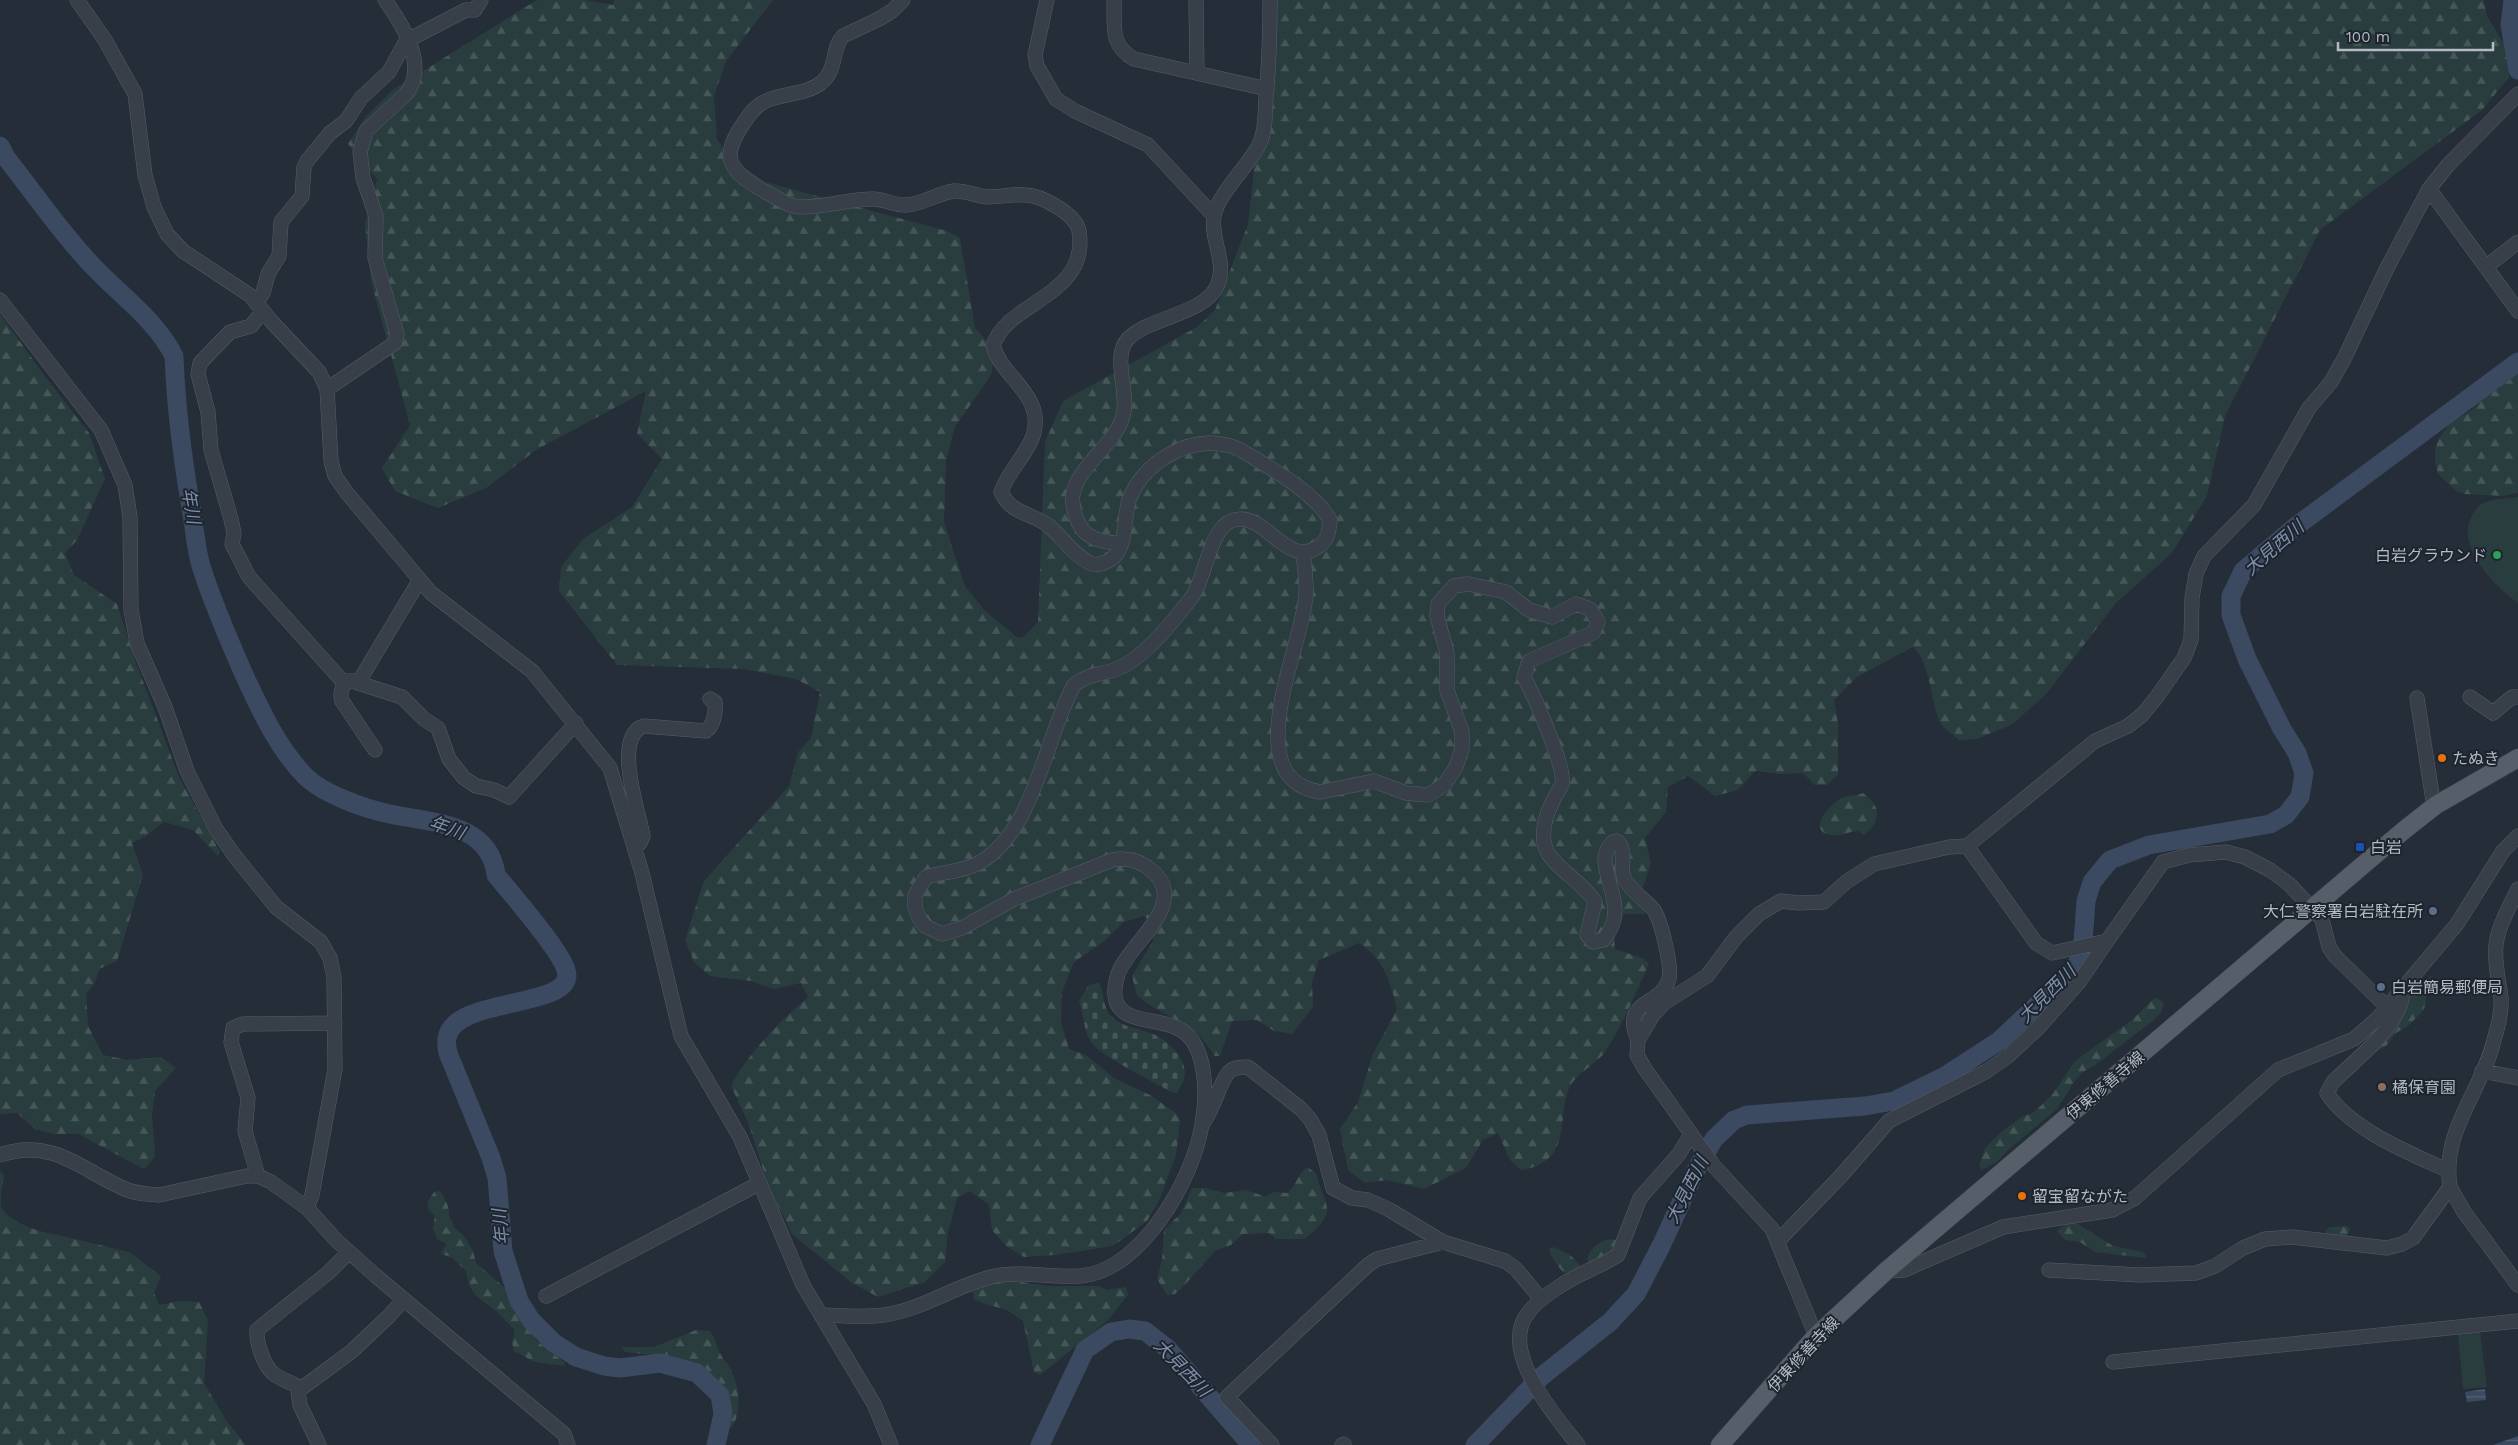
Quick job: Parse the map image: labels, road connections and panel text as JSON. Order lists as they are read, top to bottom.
{
  "streets": {
    "main road": ["伊東修善寺線"]
  },
  "water": ["年川", "大見西川"],
  "places": {
    "other": [
      "白岩グラウンド",
      "たぬき",
      "大仁警察署白岩駐在所",
      "白岩簡易郵便局",
      "橘保育園",
      "留宝留ながた"
    ],
    "transit": ["白岩"]
  },
  "scale_bar": "100 m"
}
